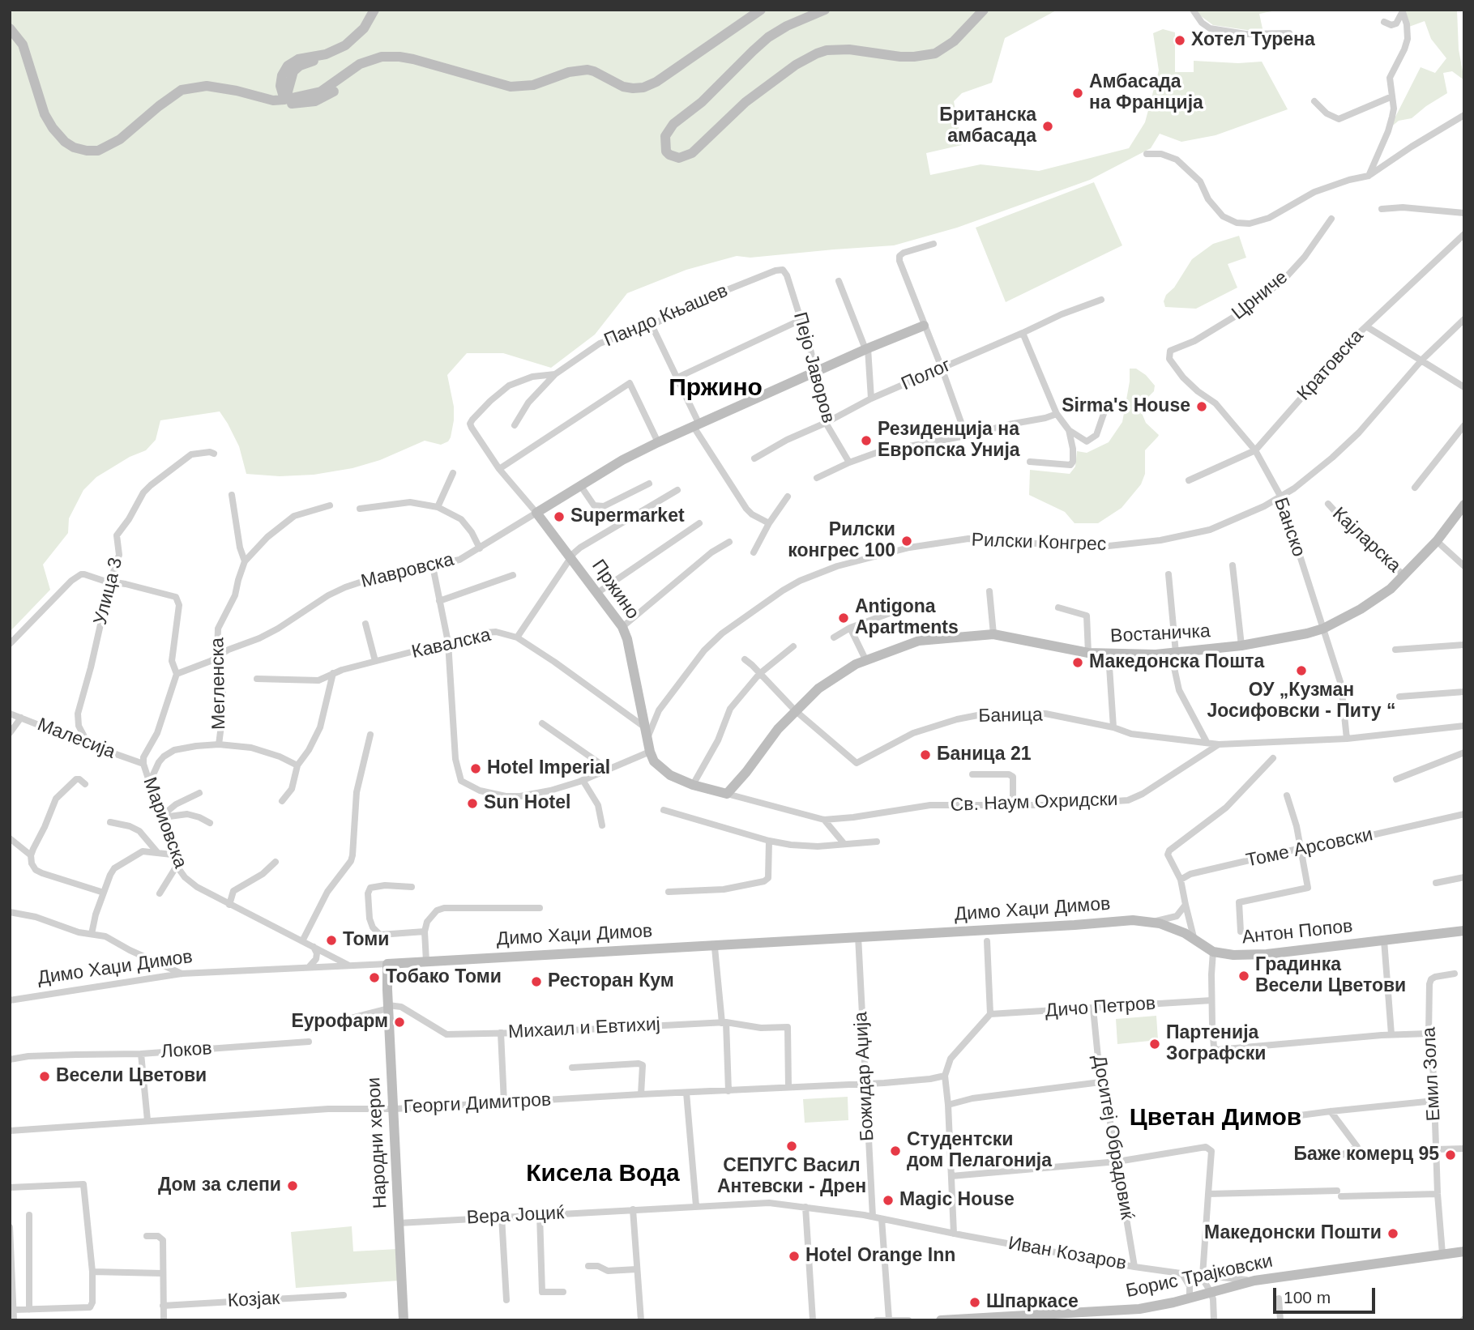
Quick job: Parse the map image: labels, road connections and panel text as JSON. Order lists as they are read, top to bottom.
{
  "streets": {
    "street": [
      "Црниче",
      "Пандо Књашев",
      "Кратовска",
      "Пејо Јаворов",
      "Полог",
      "Банско",
      "Кајларска",
      "Рилски Конгрес",
      "Мавровска",
      "Пржино",
      "Улица 3",
      "Востаничка",
      "Кавалска",
      "Мегленска",
      "Баница",
      "Малесија",
      "Св. Наум Охридски",
      "Мариовска",
      "Томе Арсовски",
      "Димо Хаџи Димов",
      "Антон Попов",
      "Дичо Петров",
      "Михаил и Евтихиј",
      "Локов",
      "Емил Зола",
      "Божидар Аџија",
      "Георги Димитров",
      "Доситеј Обрадовиќ",
      "Народни херои",
      "Вера Јоциќ",
      "Иван Козаров",
      "Борис Трајковски",
      "Козјак"
    ]
  },
  "crossings": [
    ["Црниче", "Банско"],
    ["Пандо Књашев", "Пејо Јаворов"],
    ["Пандо Књашев", "Пржино"],
    ["Кратовска", "Банско"],
    ["Пејо Јаворов", "Полог"],
    ["Банско", "Рилски Конгрес"],
    ["Банско", "Востаничка"],
    ["Кајларска", "Востаничка"],
    ["Рилски Конгрес", "Пржино"],
    ["Мавровска", "Пржино"],
    ["Мавровска", "Мегленска"],
    ["Пржино", "Востаничка"],
    ["Пржино", "Кавалска"],
    ["Пржино", "Св. Наум Охридски"],
    ["Улица 3", "Малесија"],
    ["Востаничка", "Баница"],
    ["Востаничка", "Св. Наум Охридски"],
    ["Баница", "Св. Наум Охридски"],
    ["Малесија", "Мариовска"],
    ["Мариовска", "Димо Хаџи Димов"],
    ["Димо Хаџи Димов", "Антон Попов"],
    ["Димо Хаџи Димов", "Божидар Аџија"],
    ["Димо Хаџи Димов", "Народни херои"],
    ["Дичо Петров", "Доситеј Обрадовиќ"],
    ["Михаил и Евтихиј", "Георги Димитров"],
    ["Михаил и Евтихиј", "Народни херои"],
    ["Емил Зола", "Борис Трајковски"],
    ["Божидар Аџија", "Георги Димитров"],
    ["Божидар Аџија", "Вера Јоциќ"],
    ["Георги Димитров", "Народни херои"],
    ["Доситеј Обрадовиќ", "Иван Козаров"],
    ["Народни херои", "Вера Јоциќ"],
    ["Вера Јоциќ", "Иван Козаров"],
    ["Иван Козаров", "Борис Трајковски"]
  ],
  "districts": ["Пржино", "Цветан Димов", "Кисела Вода"],
  "places": [
    "Хотел Турена",
    "Амбасада на Франција",
    "Британска амбасада",
    "Sirma's House",
    "Резиденција на Европска Унија",
    "Supermarket",
    "Рилски конгрес 100",
    "Antigona Apartments",
    "Македонска Пошта",
    "ОУ „Кузман Јосифовски - Питу “",
    "Баница 21",
    "Hotel Imperial",
    "Sun Hotel",
    "Томи",
    "Градинка Весели Цветови",
    "Тобако Томи",
    "Ресторан Кум",
    "Еурофарм",
    "Партенија Зографски",
    "Весели Цветови",
    "СЕПУГС Васил Антевски - Дрен",
    "Студентски дом Пелагонија",
    "Баже комерц 95",
    "Дом за слепи",
    "Magic House",
    "Македонски Пошти",
    "Hotel Orange Inn",
    "Шпаркасе"
  ],
  "scale_bar": "100 m"
}
